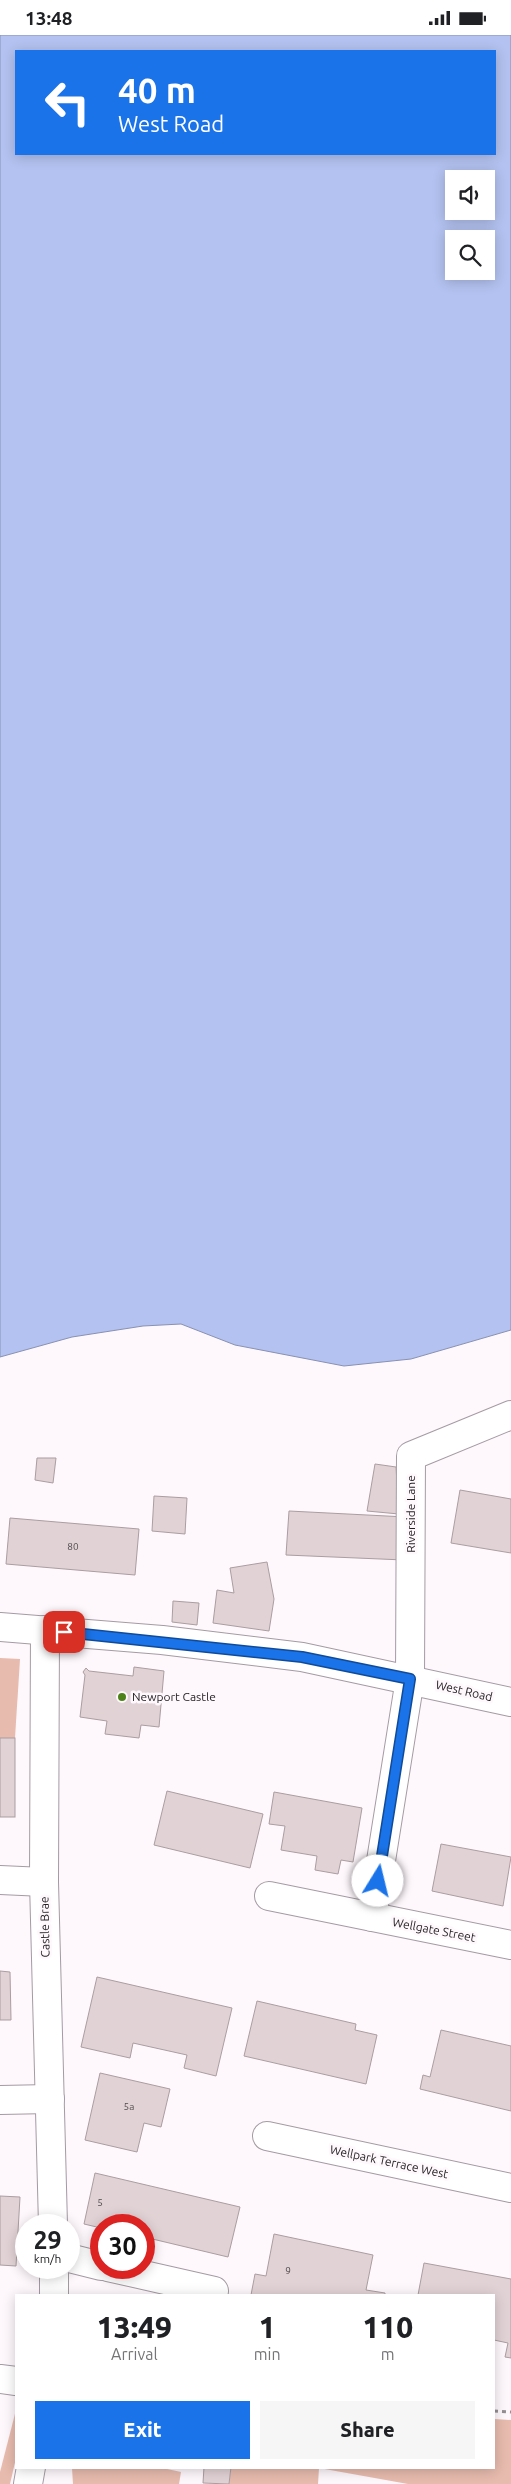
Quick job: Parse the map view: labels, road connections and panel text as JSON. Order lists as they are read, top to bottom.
{
  "streets": {
    "street": [
      "Riverside Lane",
      "West Road",
      "Castle Brae",
      "Wellgate Street",
      "Wellpark Terrace West"
    ]
  },
  "crossings": [
    ["Riverside Lane", "West Road"],
    ["West Road", "Castle Brae"]
  ],
  "places": ["Newport Castle"],
  "house_numbers": [
    "80",
    "5a",
    "5",
    "9"
  ],
  "page": {
    "status": "13:48",
    "turn": ["40 m", "West Road"],
    "speed": "29 km/h",
    "limit": "30",
    "eta": [
      "13:49",
      "Arrival",
      "1",
      "min",
      "110",
      "m"
    ],
    "buttons": ["Exit", "Share"]
  }
}
